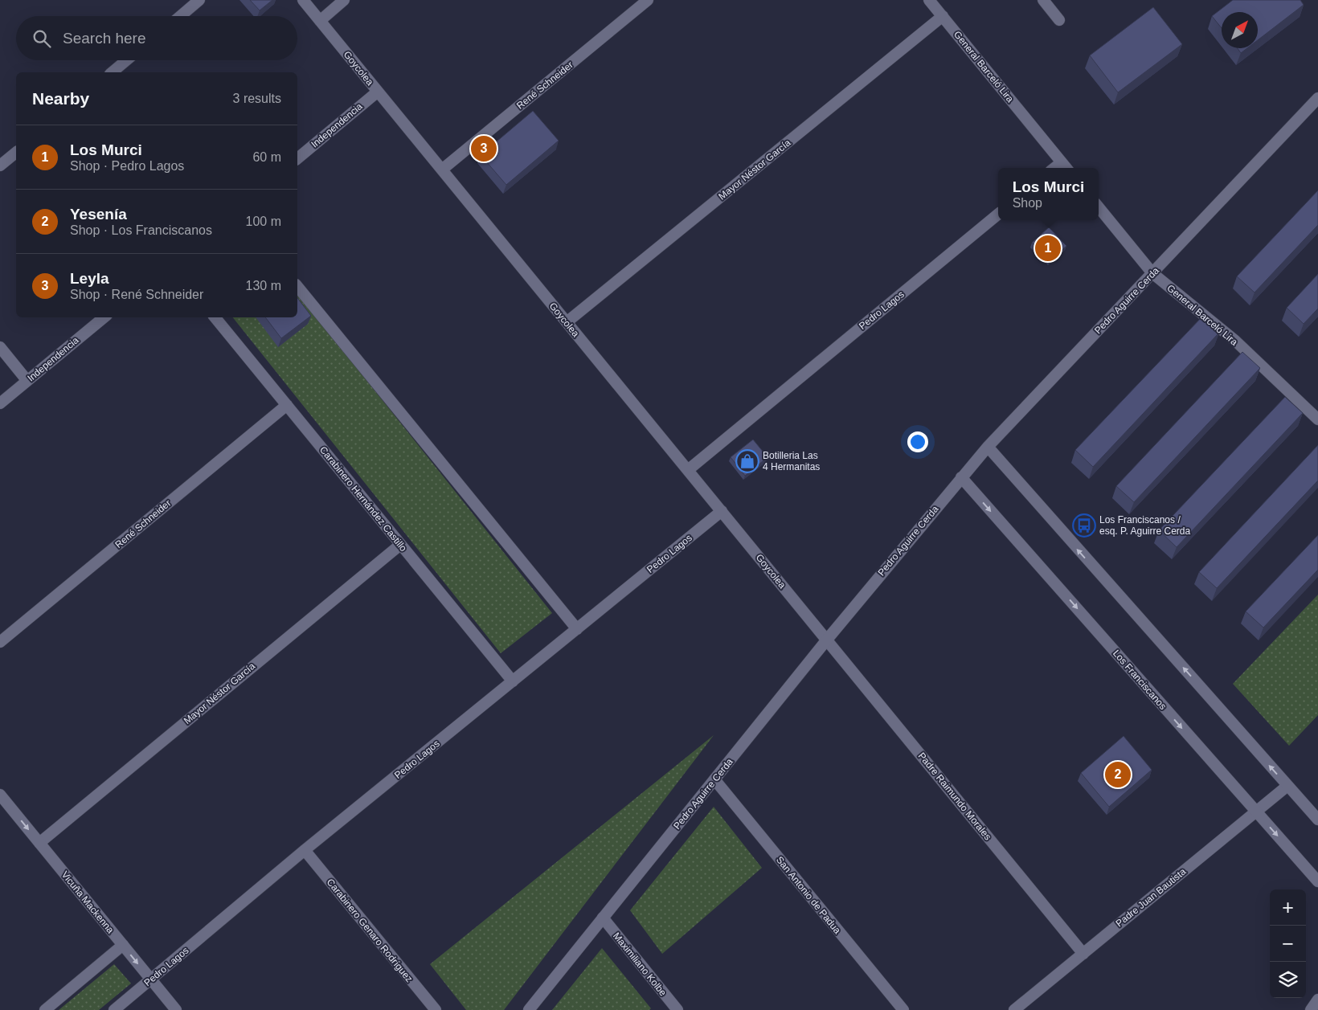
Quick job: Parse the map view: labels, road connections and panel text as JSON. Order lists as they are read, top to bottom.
{
  "streets": {
    "street": [
      "General Barceló Lira",
      "Goycolea",
      "René Schneider",
      "Independencia",
      "Mayor Néstor García",
      "Pedro Aguirre Cerda",
      "Pedro Lagos",
      "Carabinero Hernández Castillo",
      "Los Franciscanos",
      "Padre Raimundo Morales",
      "San Antonio de Padua",
      "Padre Juan Bautista",
      "Vicuña Mackenna",
      "Carabinero Genaro Rodríguez",
      "Maximiliano Kolbe"
    ]
  },
  "crossings": [
    ["General Barceló Lira", "Mayor Néstor García"],
    ["General Barceló Lira", "Pedro Aguirre Cerda"],
    ["Goycolea", "René Schneider"],
    ["Goycolea", "Independencia"],
    ["Goycolea", "Mayor Néstor García"],
    ["Goycolea", "Pedro Aguirre Cerda"],
    ["Goycolea", "Pedro Lagos"],
    ["Goycolea", "Padre Raimundo Morales"],
    ["René Schneider", "Carabinero Hernández Castillo"],
    ["Mayor Néstor García", "Carabinero Hernández Castillo"],
    ["Mayor Néstor García", "Vicuña Mackenna"],
    ["Pedro Aguirre Cerda", "Los Franciscanos"],
    ["Pedro Aguirre Cerda", "Padre Raimundo Morales"],
    ["Pedro Aguirre Cerda", "San Antonio de Padua"],
    ["Pedro Aguirre Cerda", "Maximiliano Kolbe"],
    ["Pedro Lagos", "Carabinero Hernández Castillo"],
    ["Pedro Lagos", "Vicuña Mackenna"],
    ["Pedro Lagos", "Carabinero Genaro Rodríguez"],
    ["Los Franciscanos", "Padre Juan Bautista"],
    ["Padre Raimundo Morales", "Padre Juan Bautista"]
  ],
  "one_way": ["Vicuña Mackenna"],
  "places": {
    "shop": ["Botilleria Las 4 Hermanitas"],
    "bus stop": ["Los Franciscanos / esq. P. Aguirre Cerda"]
  },
  "north": "top right",
  "page": {
    "search": "Search here",
    "heading": ["Nearby", "3 results"],
    "list": [
      {
        "mark": "1",
        "name": "Los Murci",
        "note": "Shop · Pedro Lagos",
        "value": "60 m"
      },
      {
        "mark": "2",
        "name": "Yesenía",
        "note": "Shop · Los Franciscanos",
        "value": "100 m"
      },
      {
        "mark": "3",
        "name": "Leyla",
        "note": "Shop · René Schneider",
        "value": "130 m"
      }
    ],
    "pins": ["3", "1", "2"],
    "popup": ["Los Murci", "Shop"],
    "map_buttons": ["+", "−"]
  }
}
